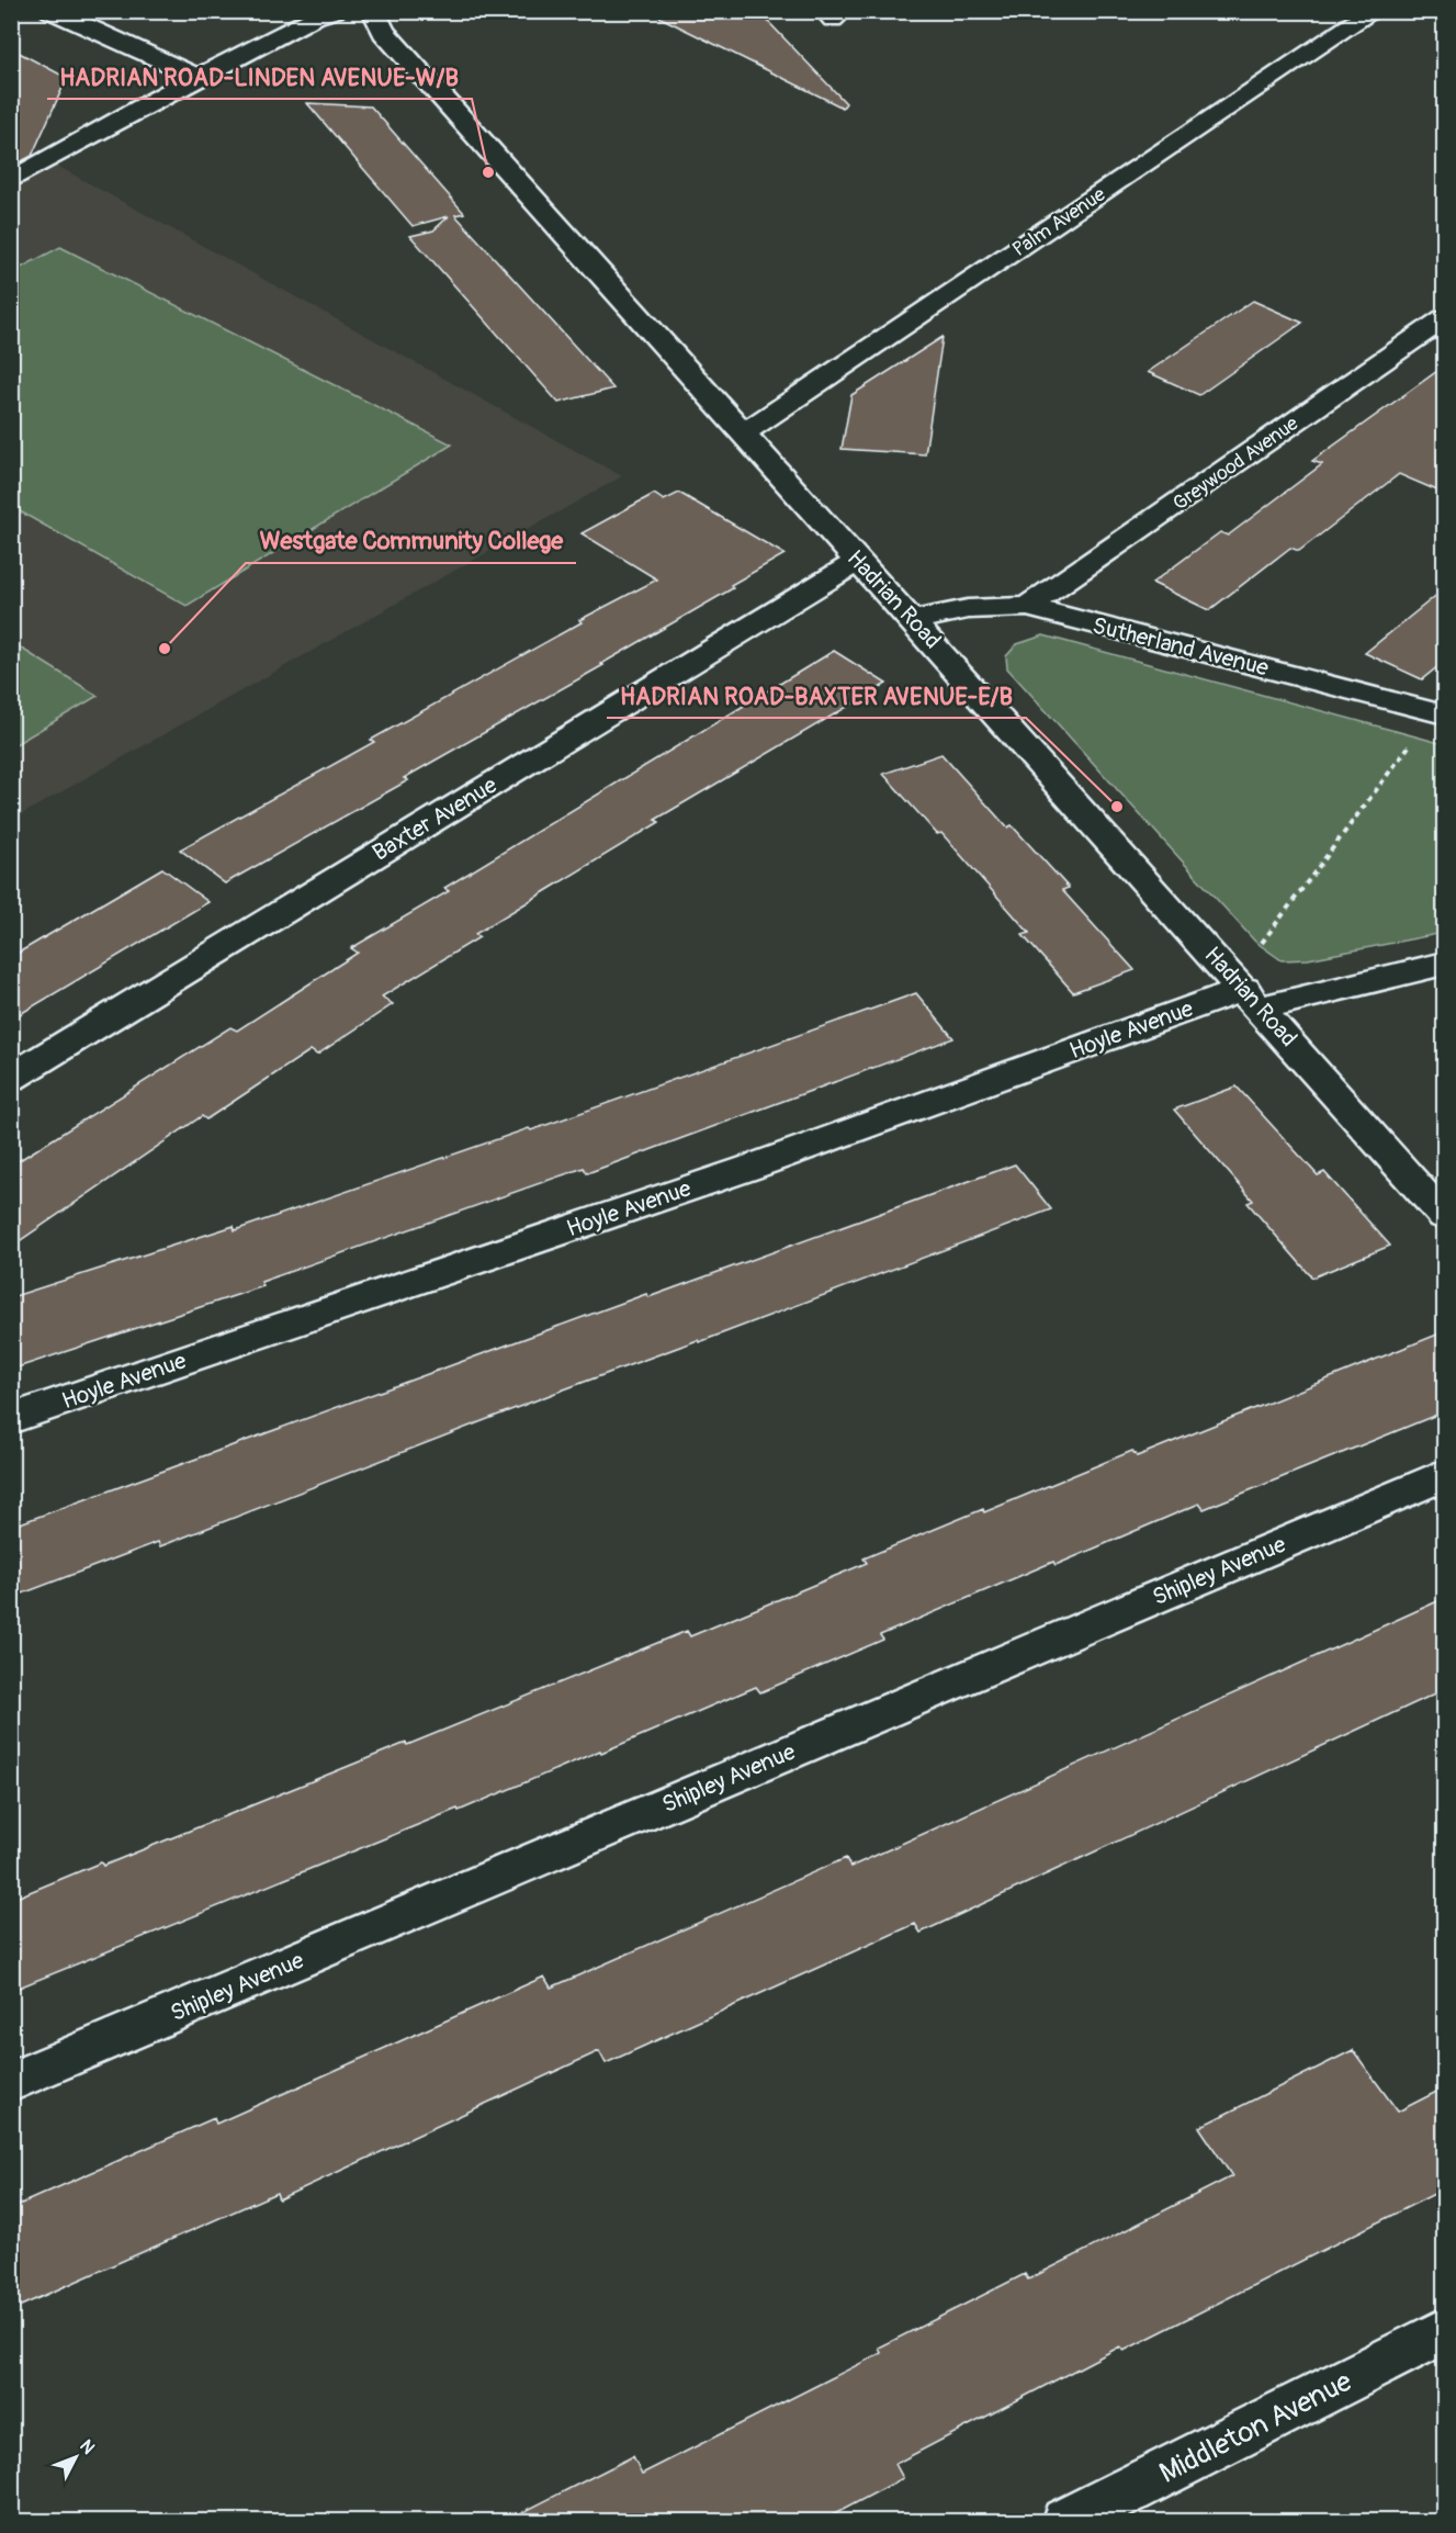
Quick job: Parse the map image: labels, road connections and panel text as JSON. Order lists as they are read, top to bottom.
{
  "streets": {
    "street": [
      "Palm Avenue",
      "Greywood Avenue",
      "Hadrian Road",
      "Sutherland Avenue",
      "Baxter Avenue",
      "Hoyle Avenue",
      "Shipley Avenue",
      "Middleton Avenue"
    ]
  },
  "crossings": [
    ["Palm Avenue", "Hadrian Road"],
    ["Greywood Avenue", "Sutherland Avenue"],
    ["Hadrian Road", "Sutherland Avenue"],
    ["Hadrian Road", "Baxter Avenue"],
    ["Hadrian Road", "Hoyle Avenue"]
  ],
  "places": ["HADRIAN ROAD-LINDEN AVENUE-W/B", "Westgate Community College", "HADRIAN ROAD-BAXTER AVENUE-E/B"],
  "north": "top right"
}
